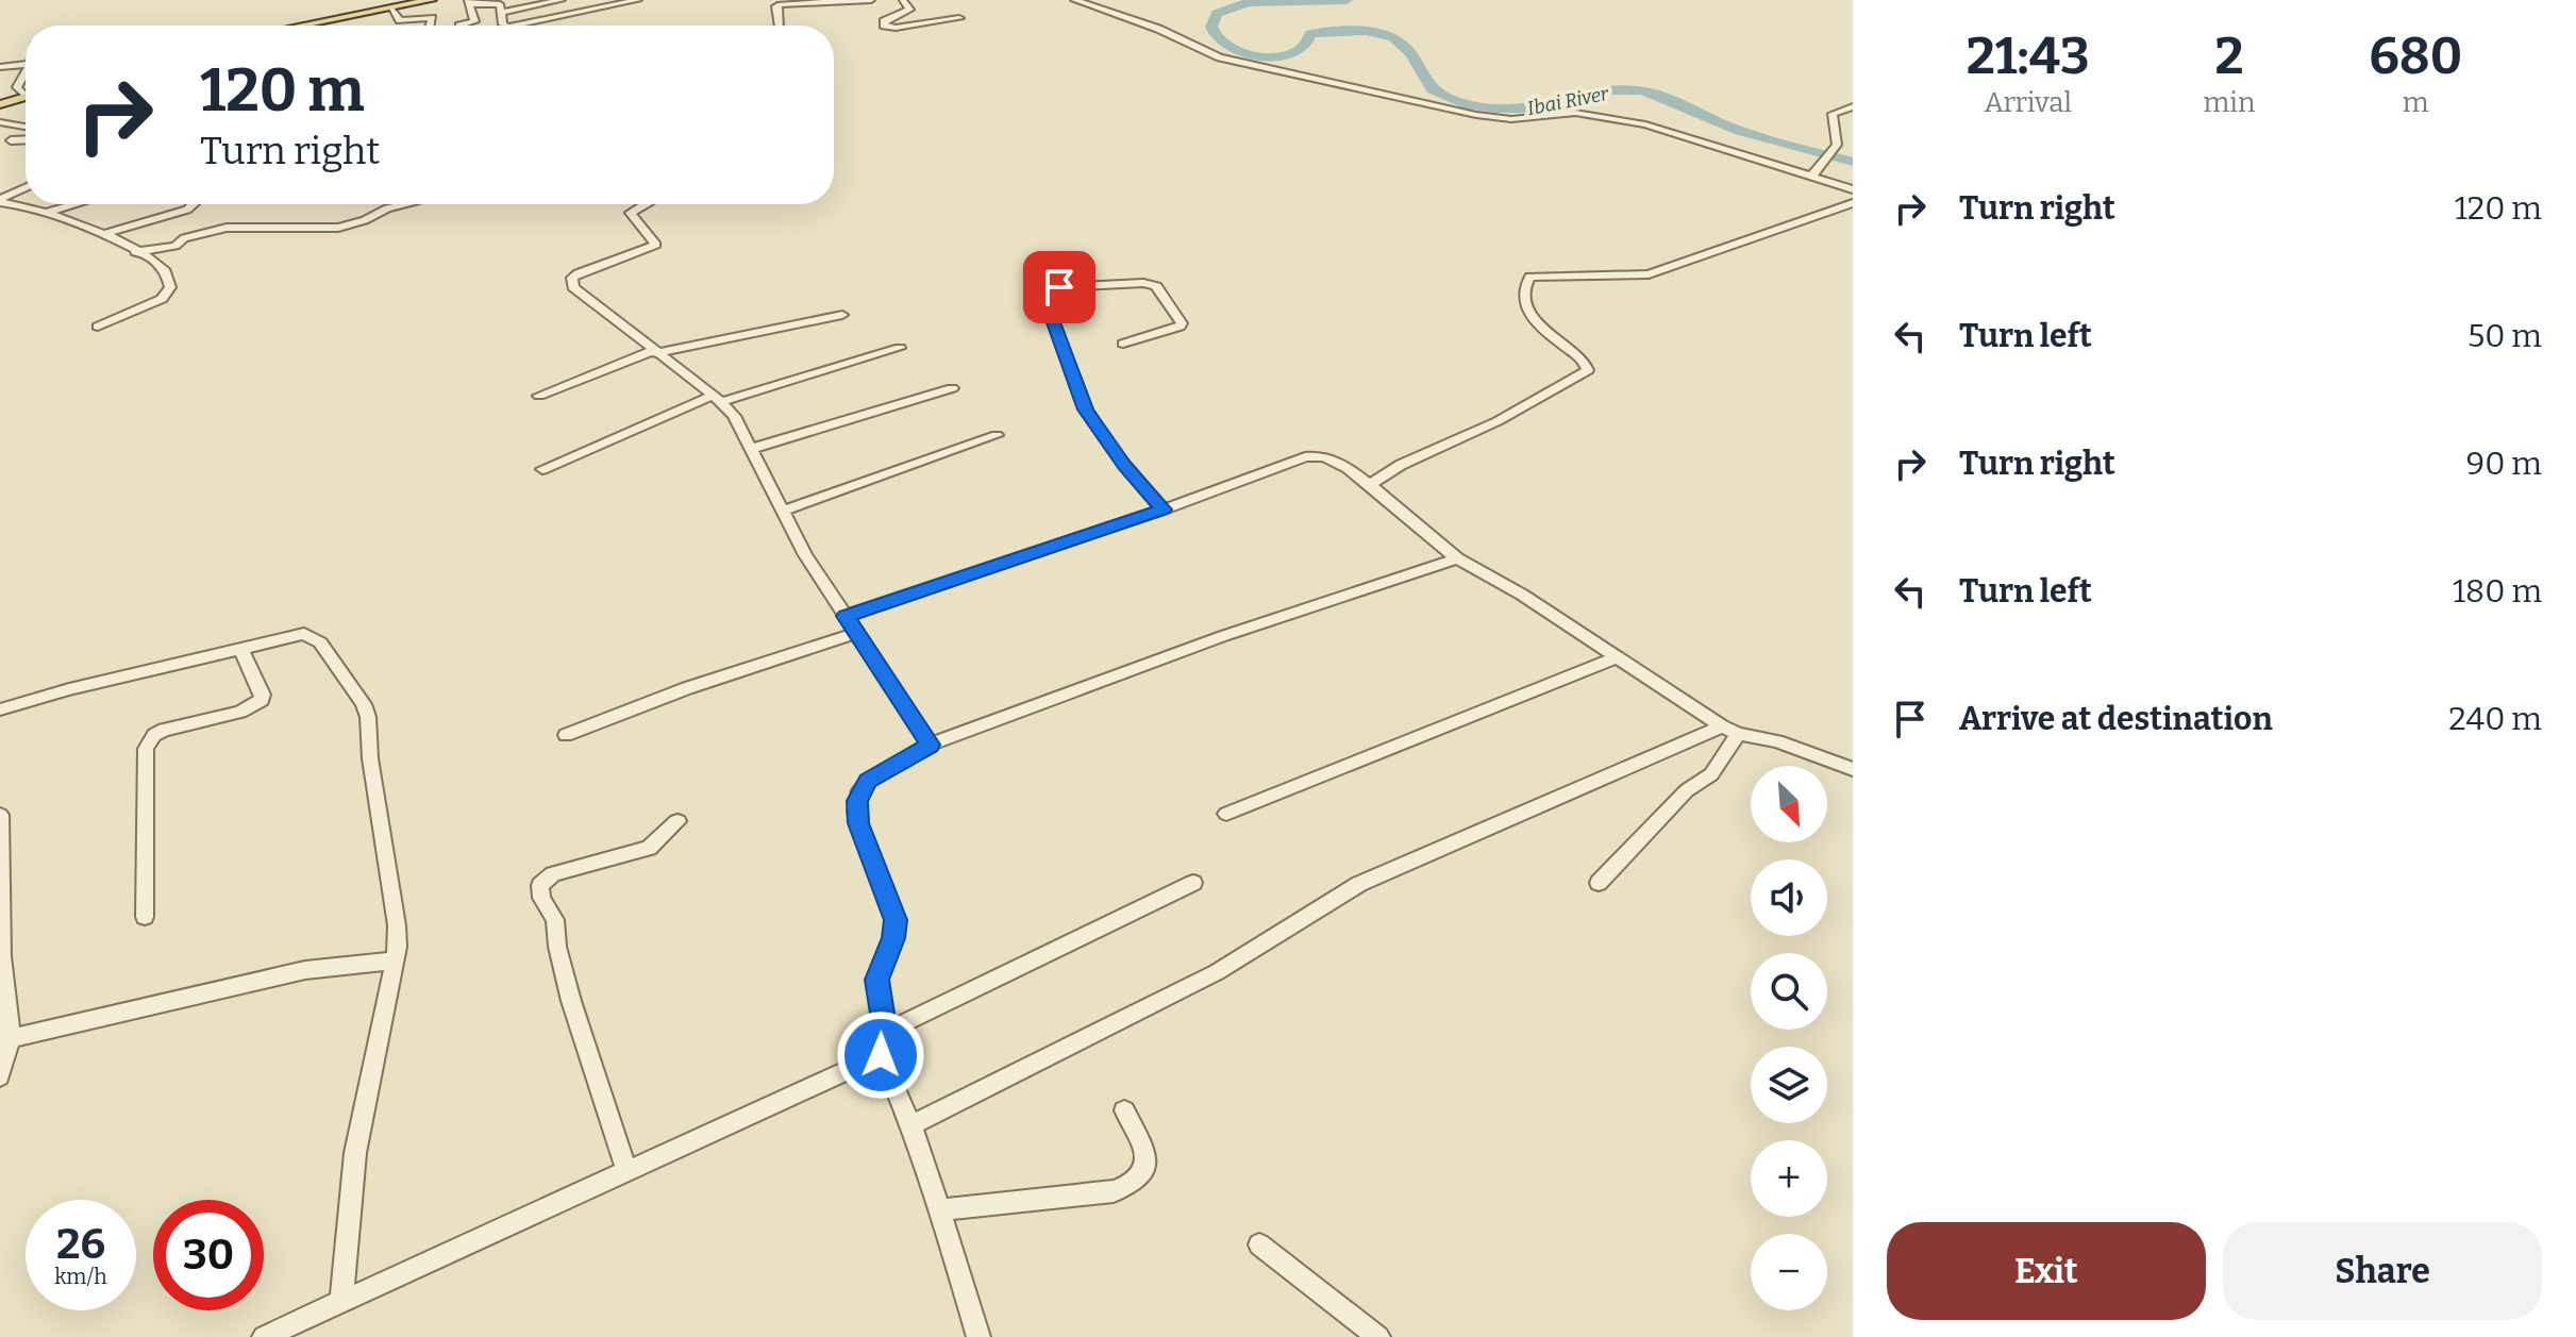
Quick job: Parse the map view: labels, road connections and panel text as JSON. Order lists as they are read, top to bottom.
{
  "water": ["Ibai River"],
  "north": "bottom right",
  "page": {
    "eta": [
      "21:43",
      "Arrival",
      "2",
      "min",
      "680",
      "m"
    ],
    "turn": ["120 m", "Turn right"],
    "list": [
      {
        "name": "Turn right",
        "value": "120 m"
      },
      {
        "name": "Turn left",
        "value": "50 m"
      },
      {
        "name": "Turn right",
        "value": "90 m"
      },
      {
        "name": "Turn left",
        "value": "180 m"
      },
      {
        "name": "Arrive at destination",
        "value": "240 m"
      }
    ],
    "map_buttons": ["+", "−"],
    "speed": "26 km/h",
    "limit": "30",
    "buttons": ["Exit", "Share"]
  }
}
